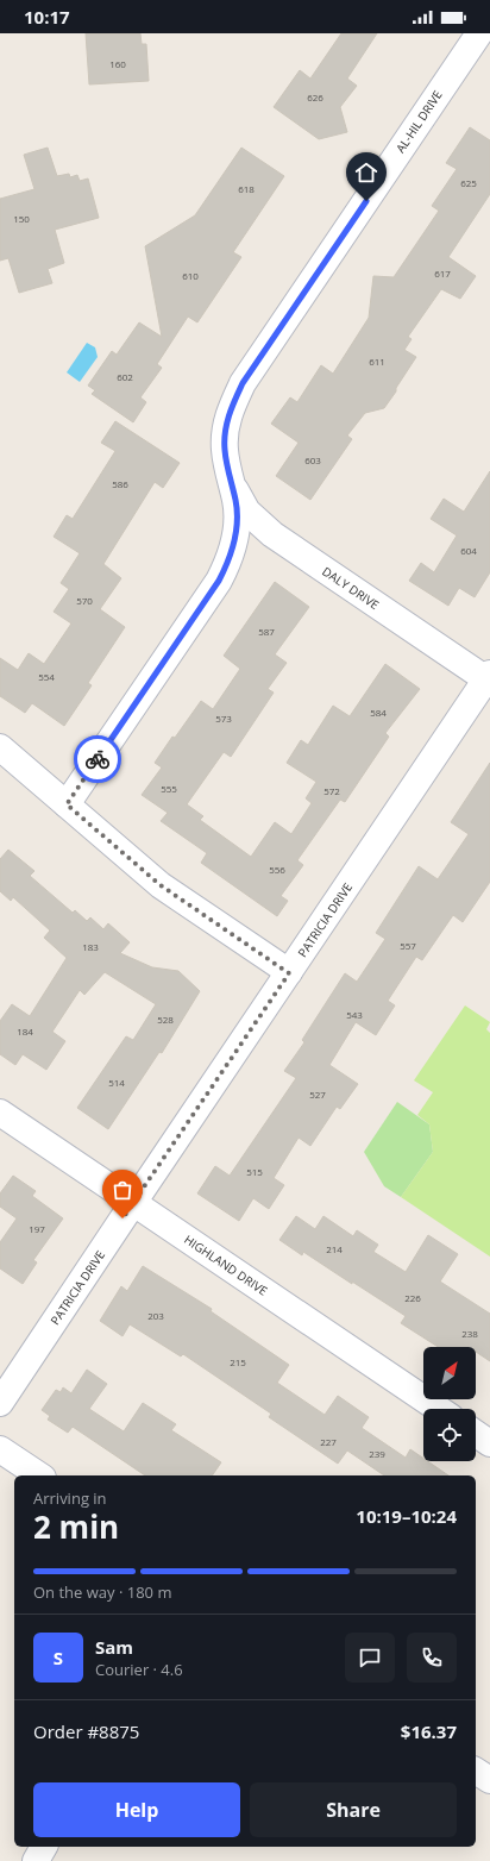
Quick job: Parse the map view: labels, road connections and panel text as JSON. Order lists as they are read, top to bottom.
{
  "streets": {
    "street": [
      "AL-HIL DRIVE",
      "DALY DRIVE",
      "PATRICIA DRIVE",
      "HIGHLAND DRIVE"
    ]
  },
  "crossings": [
    ["AL-HIL DRIVE", "DALY DRIVE"],
    ["DALY DRIVE", "PATRICIA DRIVE"],
    ["PATRICIA DRIVE", "HIGHLAND DRIVE"]
  ],
  "house_numbers": [
    "160",
    "626",
    "625",
    "618",
    "150",
    "617",
    "610",
    "611",
    "602",
    "603",
    "586",
    "604",
    "570",
    "587",
    "554",
    "584",
    "573",
    "555",
    "572",
    "556",
    "557",
    "183",
    "543",
    "528",
    "184",
    "514",
    "527",
    "515",
    "197",
    "214",
    "226",
    "203",
    "238",
    "215",
    "227",
    "239"
  ],
  "north": "top right",
  "page": {
    "status": "10:17",
    "heading": ["2 min", "Arriving in", "10:19–10:24"],
    "panel": [
      "Sam",
      "Courier · 4.6",
      "Order #8875",
      "$16.37"
    ],
    "bar": "On the way · 180 m",
    "round": "S",
    "buttons": ["Help", "Share"]
  }
}
